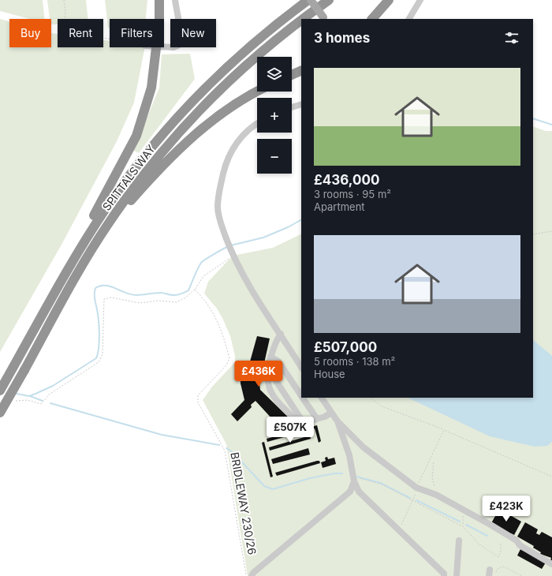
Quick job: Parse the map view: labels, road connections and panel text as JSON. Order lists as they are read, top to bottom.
{
  "streets": {
    "highway": ["SPITTALS WAY"],
    "path": ["BRIDLEWAY 230/26"]
  },
  "page": {
    "chip": [
      "Buy",
      "Rent",
      "Filters",
      "New"
    ],
    "heading": "3 homes",
    "map_buttons": ["+", "−"],
    "list": [
      {
        "name": "£436,000",
        "note": "3 rooms · 95 m² · Apartment"
      },
      {
        "name": "£507,000",
        "note": "5 rooms · 138 m² · House"
      }
    ],
    "price": ["£436K", "£507K", "£423K"]
  }
}
